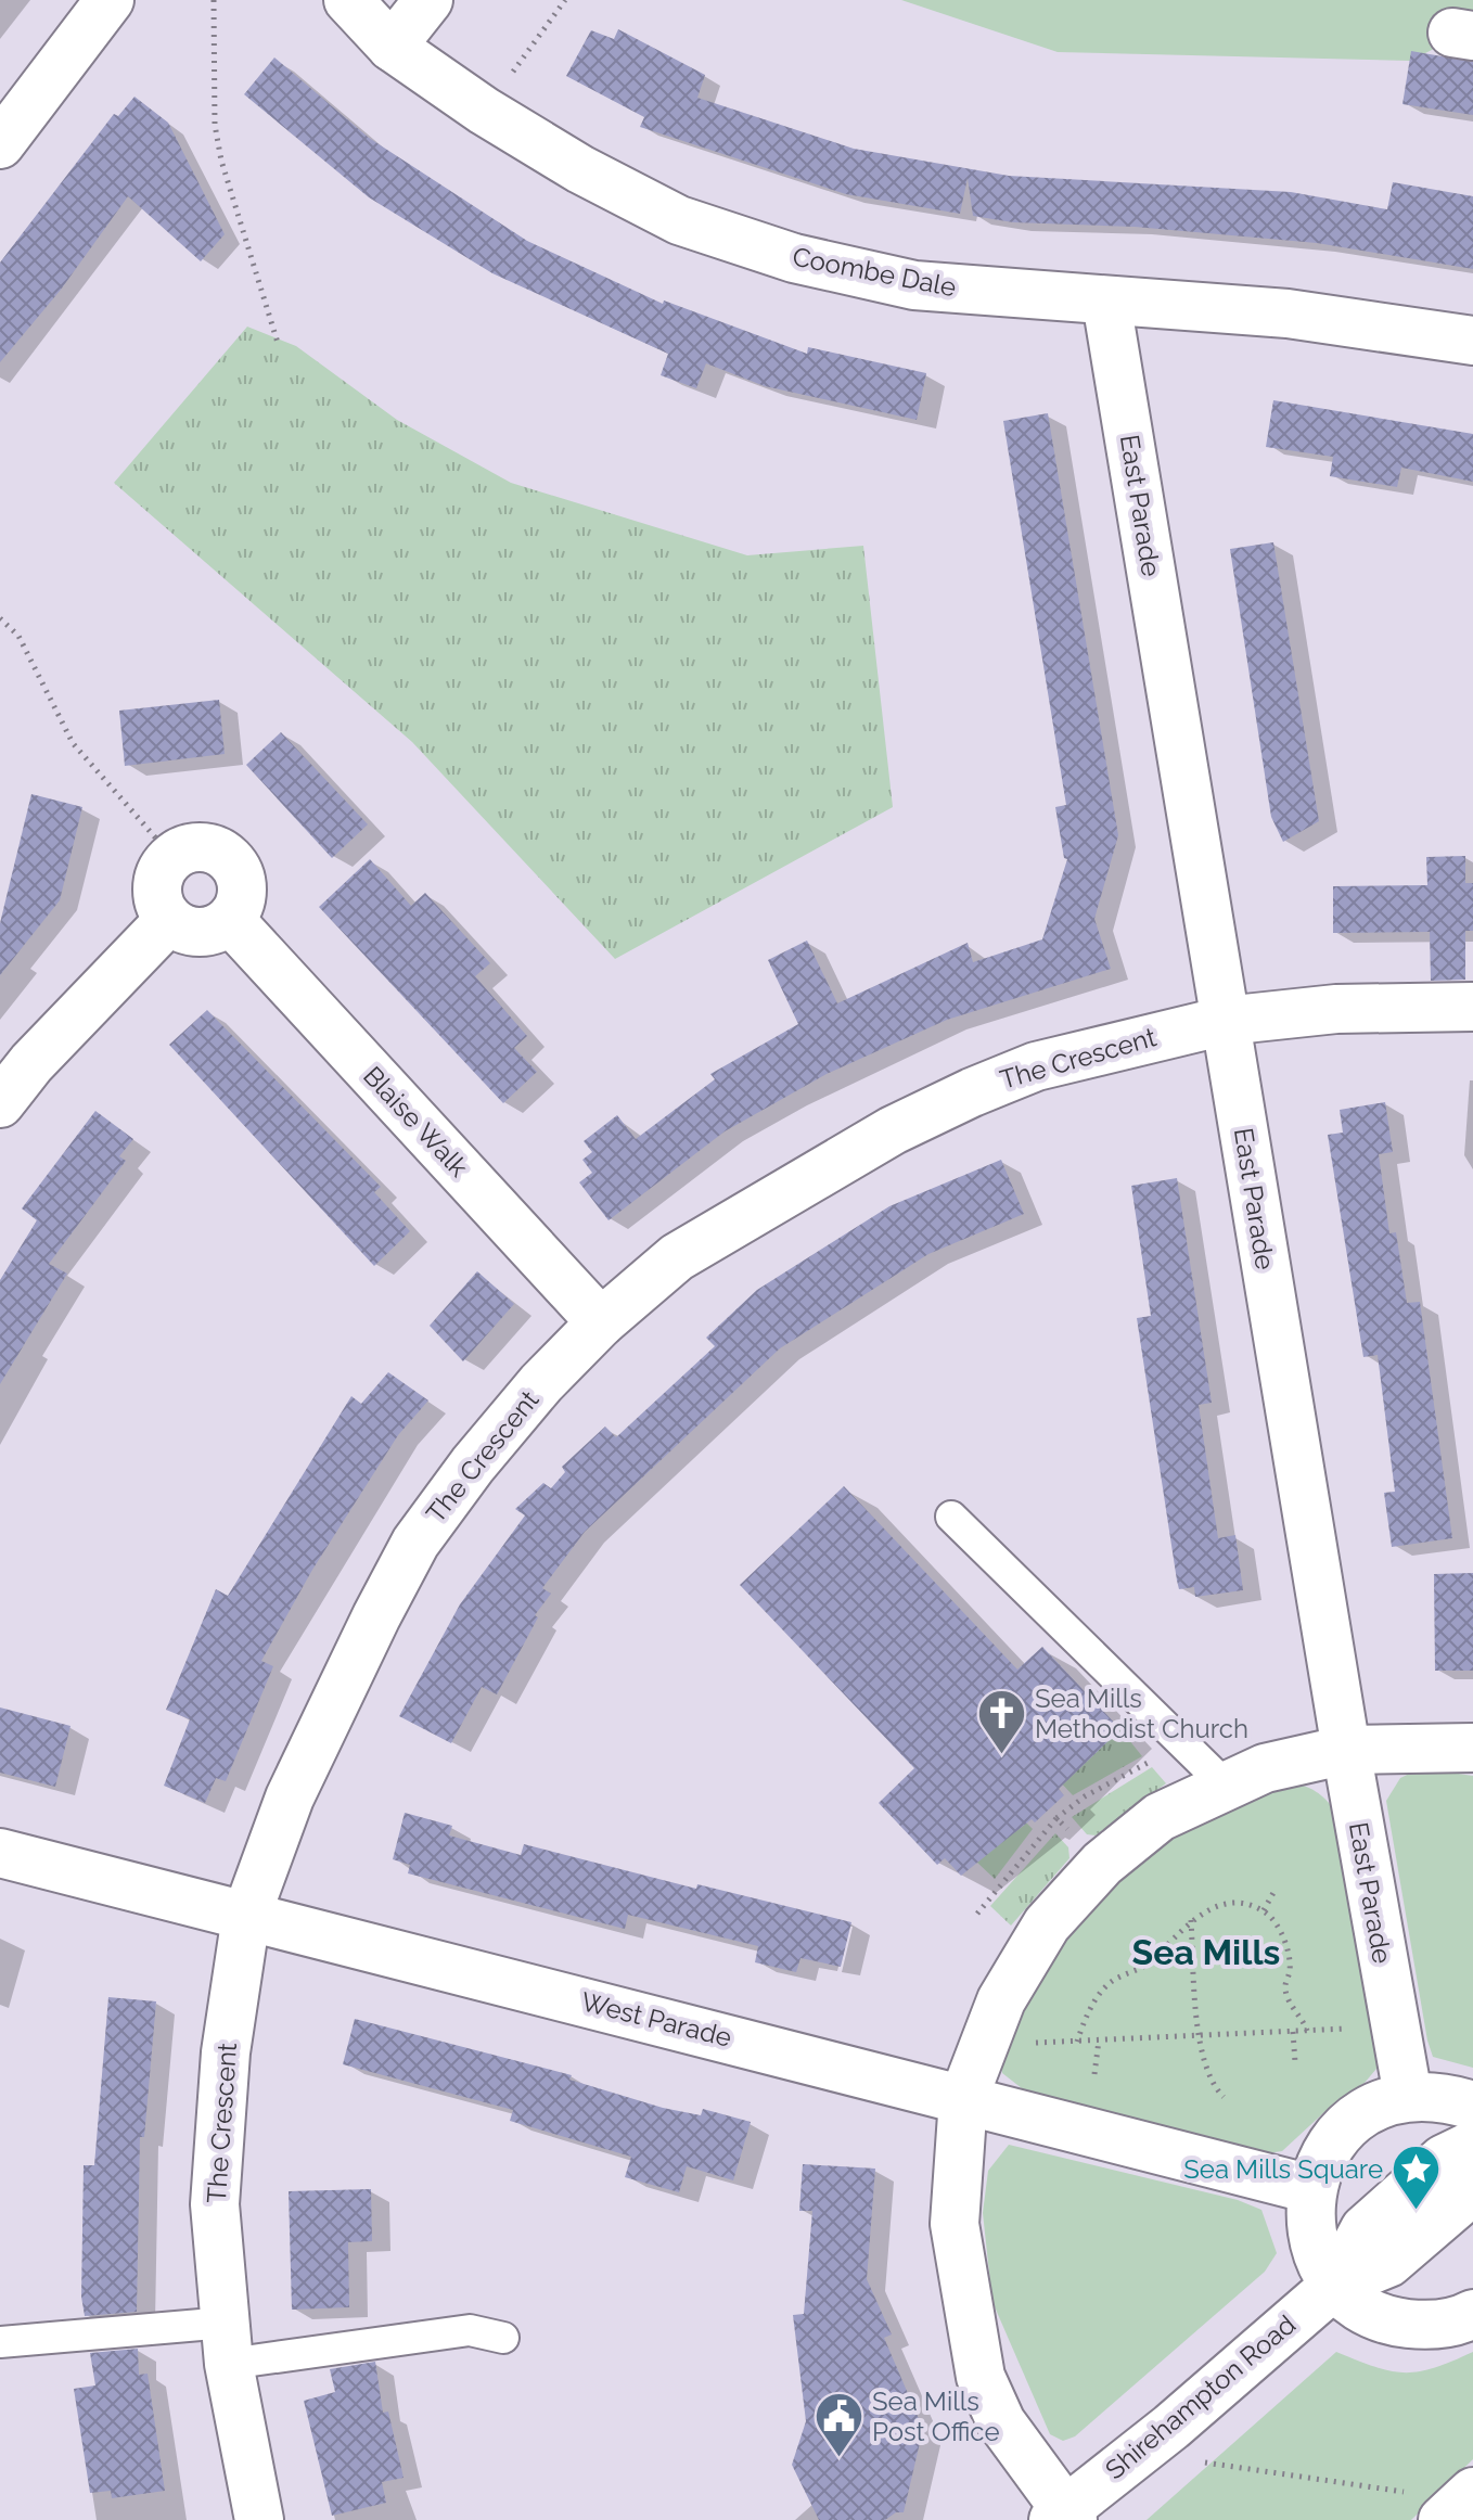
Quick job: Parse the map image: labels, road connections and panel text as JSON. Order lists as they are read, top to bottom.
{
  "streets": {
    "street": [
      "Coombe Dale",
      "East Parade",
      "The Crescent",
      "Blaise Walk",
      "West Parade",
      "Shirehampton Road"
    ]
  },
  "crossings": [
    ["Coombe Dale", "East Parade"],
    ["East Parade", "The Crescent"],
    ["East Parade", "Shirehampton Road"],
    ["The Crescent", "Blaise Walk"],
    ["The Crescent", "West Parade"],
    ["West Parade", "Shirehampton Road"]
  ],
  "districts": ["Sea Mills"],
  "places": {
    "church": ["Sea Mills Methodist Church"],
    "place": ["Sea Mills Square"],
    "public building": ["Sea Mills Post Office"]
  }
}
